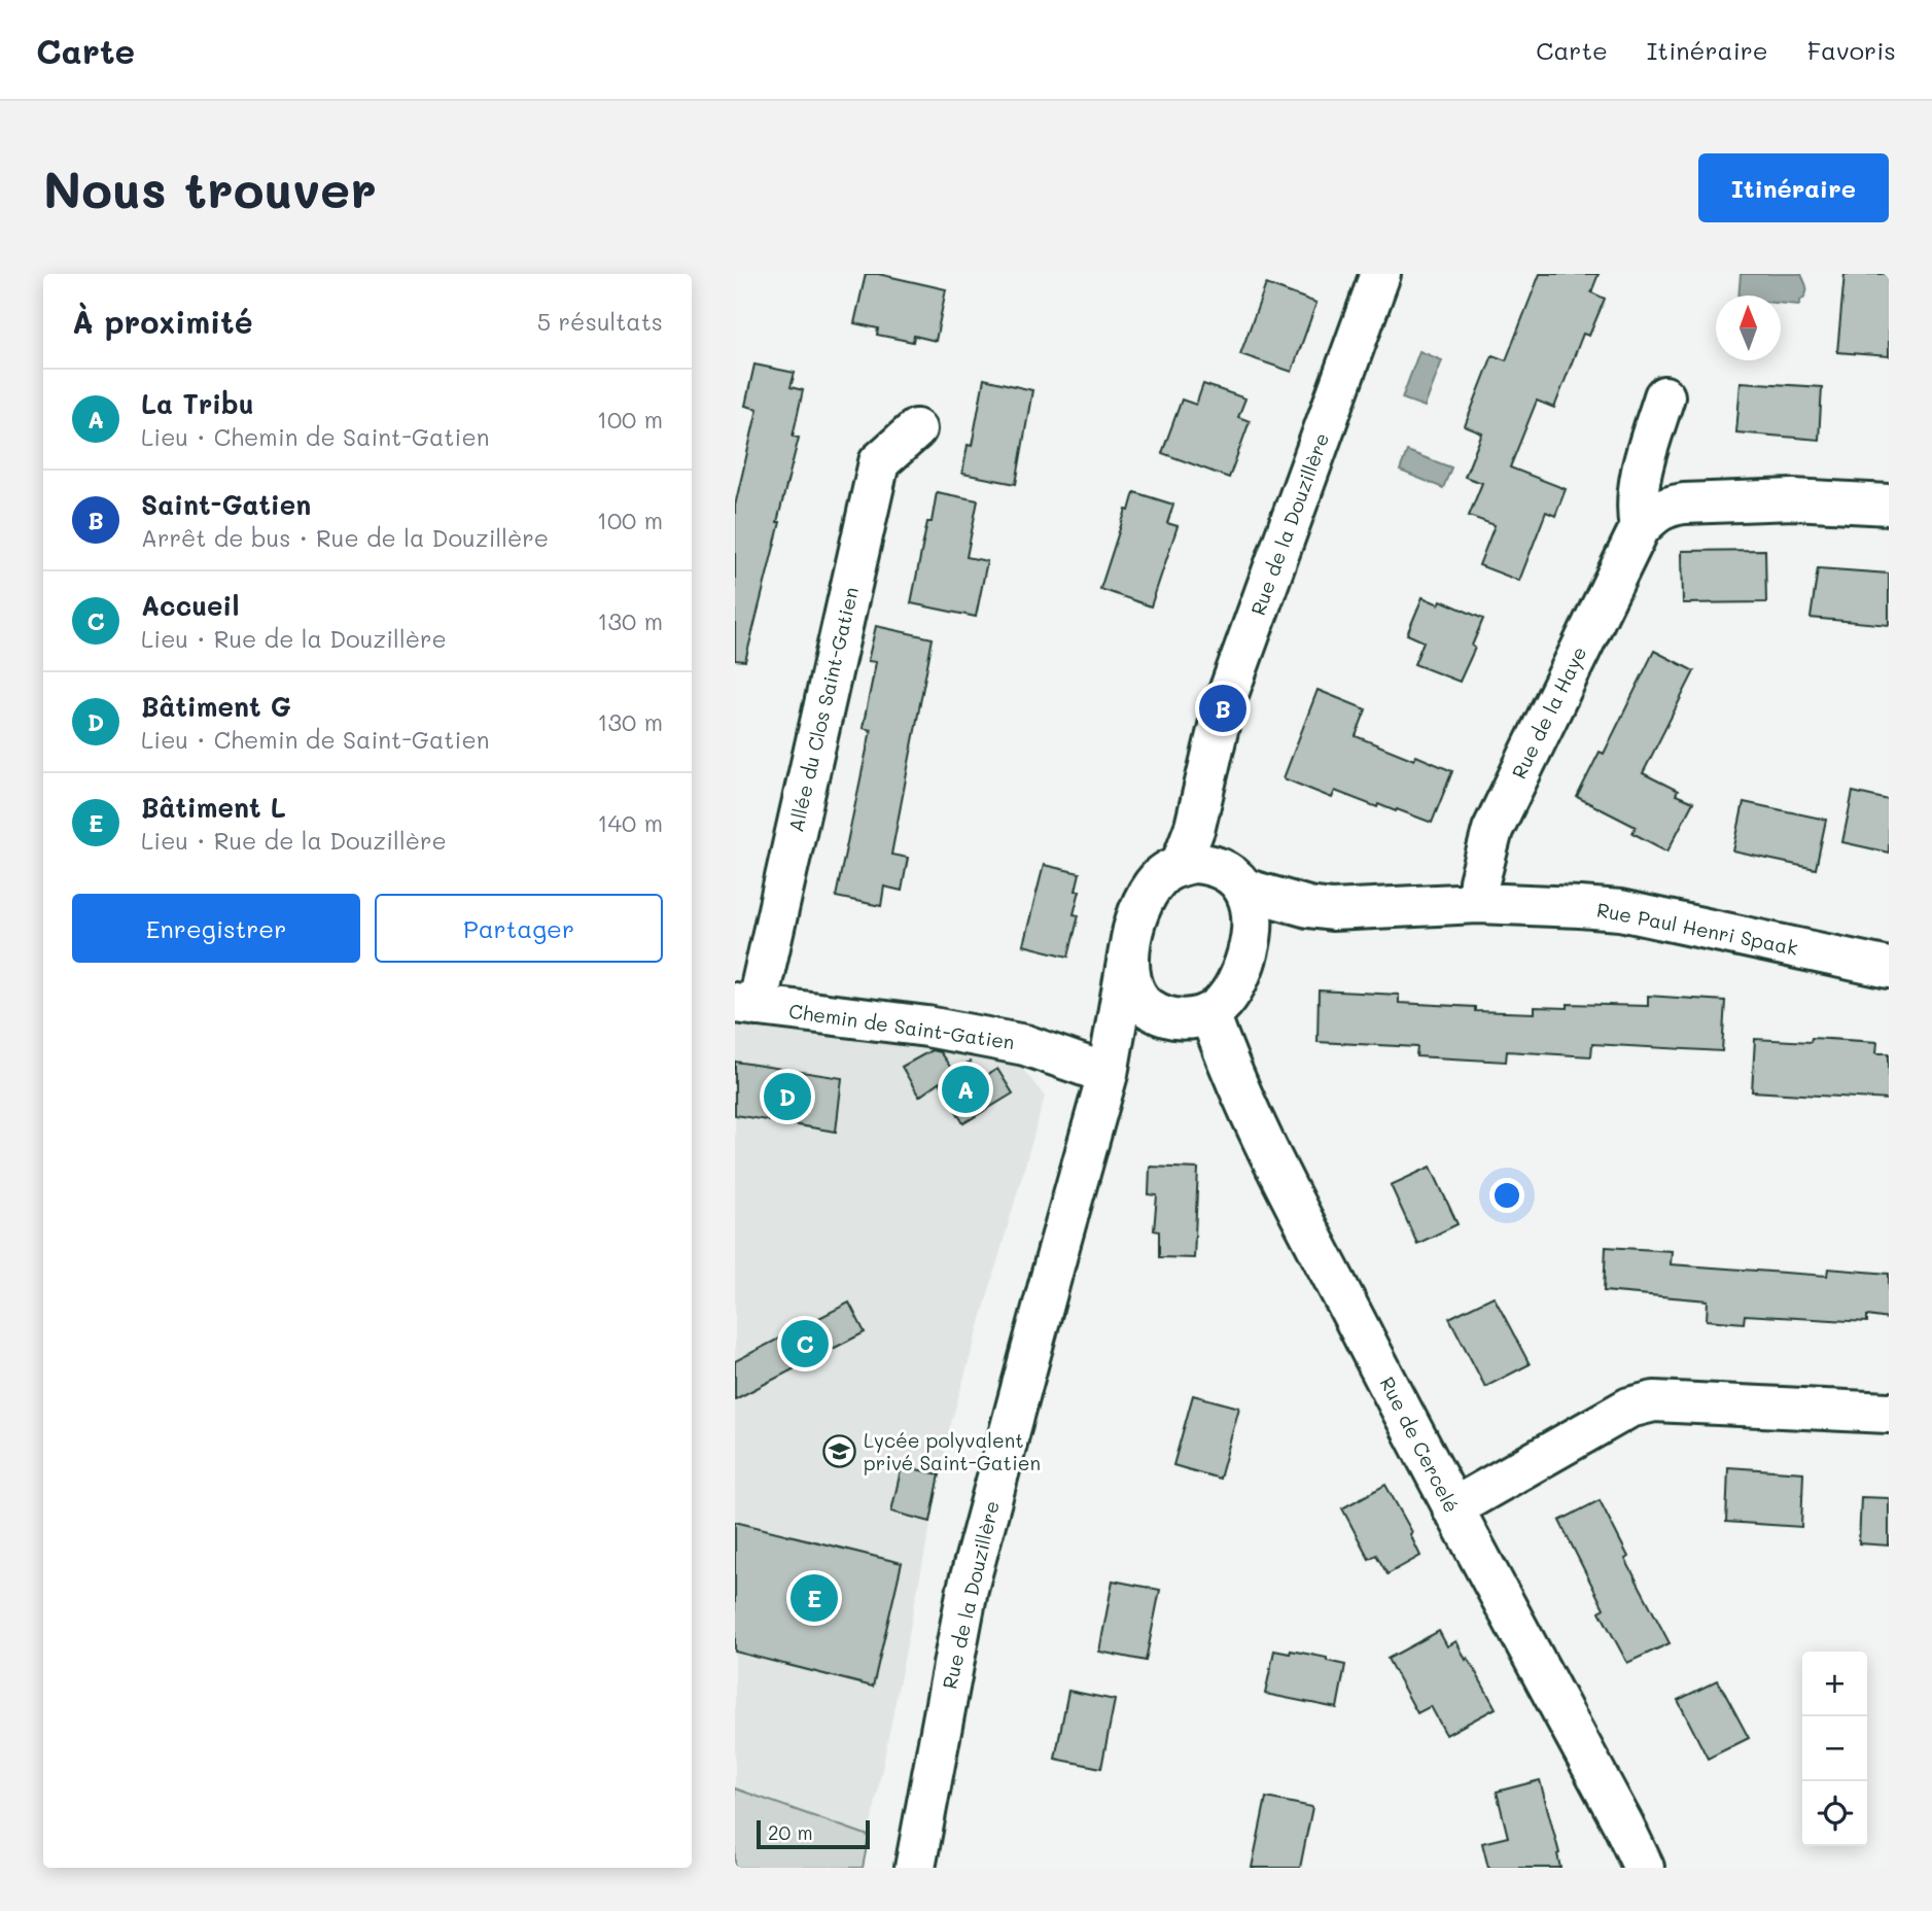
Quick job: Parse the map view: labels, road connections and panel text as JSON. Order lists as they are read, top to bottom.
{
  "streets": {
    "street": [
      "Rue de la Douzillère",
      "Allée du Clos Saint-Gatien",
      "Rue de la Haye",
      "Rue Paul Henri Spaak",
      "Chemin de Saint-Gatien",
      "Rue de Cercelé"
    ]
  },
  "crossings": [
    ["Rue de la Douzillère", "Rue Paul Henri Spaak"],
    ["Rue de la Douzillère", "Chemin de Saint-Gatien"],
    ["Rue de la Douzillère", "Rue de Cercelé"],
    ["Allée du Clos Saint-Gatien", "Chemin de Saint-Gatien"],
    ["Rue de la Haye", "Rue Paul Henri Spaak"],
    ["Rue Paul Henri Spaak", "Rue de Cercelé"]
  ],
  "places": {
    "school or university": ["Lycée polyvalent privé Saint-Gatien"]
  },
  "scale_bar": "20 m",
  "north": "top",
  "page": {
    "header": "Carte",
    "nav": ["Carte", "Itinéraire", "Favoris"],
    "buttons": [
      "Itinéraire",
      ["Enregistrer", "Partager"]
    ],
    "title": "Nous trouver",
    "heading": ["À proximité", "5 résultats"],
    "list": [
      {
        "mark": "A",
        "name": "La Tribu",
        "note": "Lieu · Chemin de Saint-Gatien",
        "value": "100 m"
      },
      {
        "mark": "B",
        "name": "Saint-Gatien",
        "note": "Arrêt de bus · Rue de la Douzillère",
        "value": "100 m"
      },
      {
        "mark": "C",
        "name": "Accueil",
        "note": "Lieu · Rue de la Douzillère",
        "value": "130 m"
      },
      {
        "mark": "D",
        "name": "Bâtiment G",
        "note": "Lieu · Chemin de Saint-Gatien",
        "value": "130 m"
      },
      {
        "mark": "E",
        "name": "Bâtiment L",
        "note": "Lieu · Rue de la Douzillère",
        "value": "140 m"
      }
    ],
    "pins": [
      "B",
      "A",
      "D",
      "C",
      "E"
    ],
    "map_buttons": ["+", "−"],
    "scale": "20 m"
  }
}
